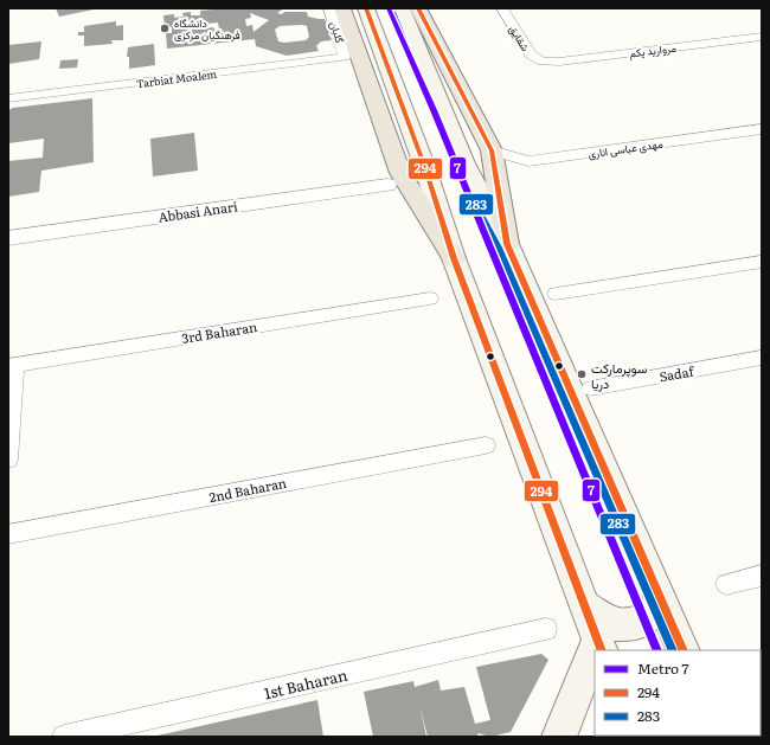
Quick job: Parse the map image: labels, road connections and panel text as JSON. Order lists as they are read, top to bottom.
{
  "streets": {
    "street": [
      "گلبان",
      "شقایق",
      "مروارید یکم",
      "Tarbiat Moalem",
      "مهدی عباسی اناری",
      "Abbasi Anari",
      "3rd Baharan",
      "Sadaf",
      "2nd Baharan",
      "1st Baharan"
    ]
  },
  "crossings": [
    ["گلبان", "Tarbiat Moalem"],
    ["شقایق", "مروارید یکم"]
  ],
  "places": ["دانشگاه فرهنگیان مرکزی", "سوپرمارکت دریا"],
  "lines": ["metro line 7", "transit line 294", "transit line 283"],
  "legend": ["Metro 7", "294", "283"]
}
